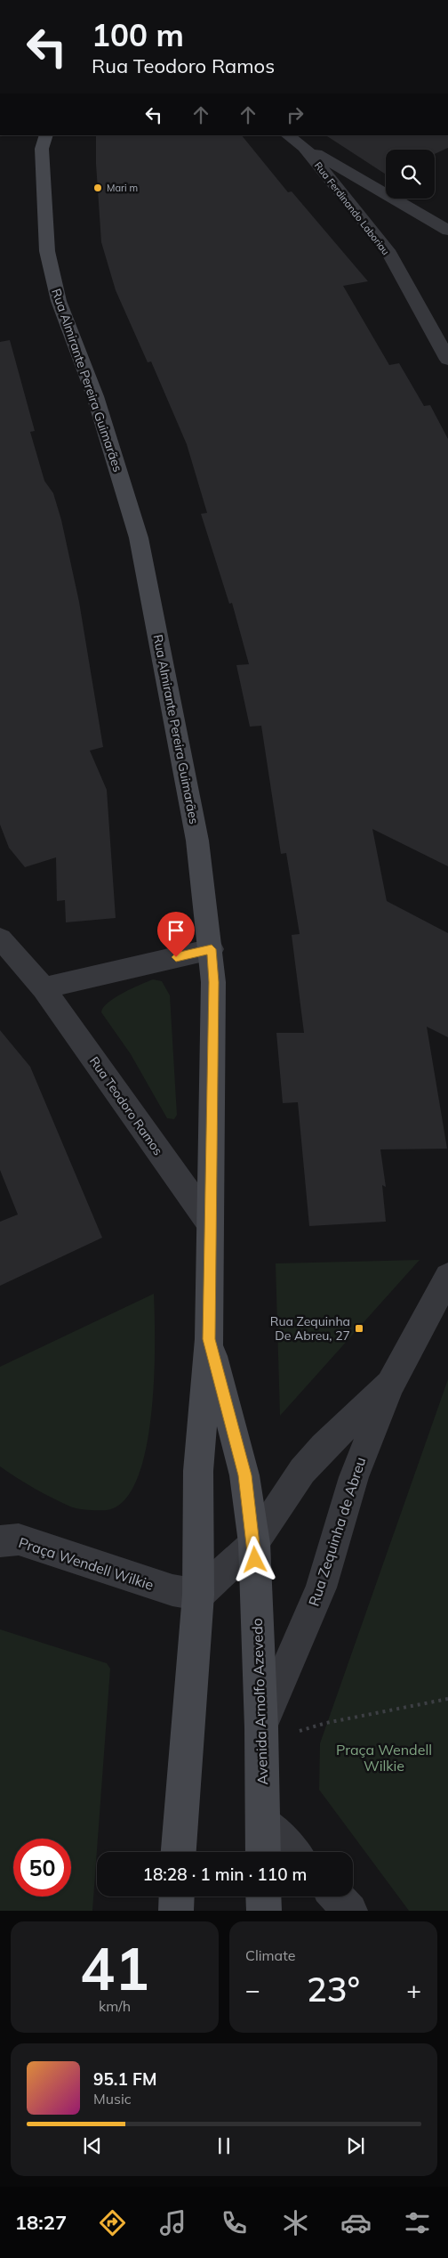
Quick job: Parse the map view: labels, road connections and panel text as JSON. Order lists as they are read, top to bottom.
{
  "streets": {
    "main road": ["Rua Almirante Pereira Guimarães", "Avenida Arnolfo Azevedo"],
    "street": [
      "Rua Ferdinando Laboriau",
      "Rua Teodoro Ramos",
      "Rua Zequinha de Abreu",
      "Praça Wendell Wilkie"
    ]
  },
  "crossings": [
    ["Rua Almirante Pereira Guimarães", "Rua Teodoro Ramos"],
    ["Rua Almirante Pereira Guimarães", "Rua Zequinha de Abreu"],
    ["Rua Almirante Pereira Guimarães", "Praça Wendell Wilkie"],
    ["Rua Almirante Pereira Guimarães", "Avenida Arnolfo Azevedo"],
    ["Rua Zequinha de Abreu", "Praça Wendell Wilkie"],
    ["Rua Zequinha de Abreu", "Avenida Arnolfo Azevedo"]
  ],
  "parks": ["Praça Wendell Wilkie"],
  "places": {
    "other": ["Mari m"],
    "transit": ["Rua Zequinha De Abreu, 27"]
  },
  "page": {
    "turn": ["100 m", "Rua Teodoro Ramos"],
    "limit": "50",
    "trip": "18:28 · 1 min · 110 m",
    "tile": [
      ["41", "km/h"],
      "Climate"
    ],
    "heat": ["−", "23°", "+"],
    "song": ["95.1 FM", "Music"],
    "tabs": "18:27"
  }
}
